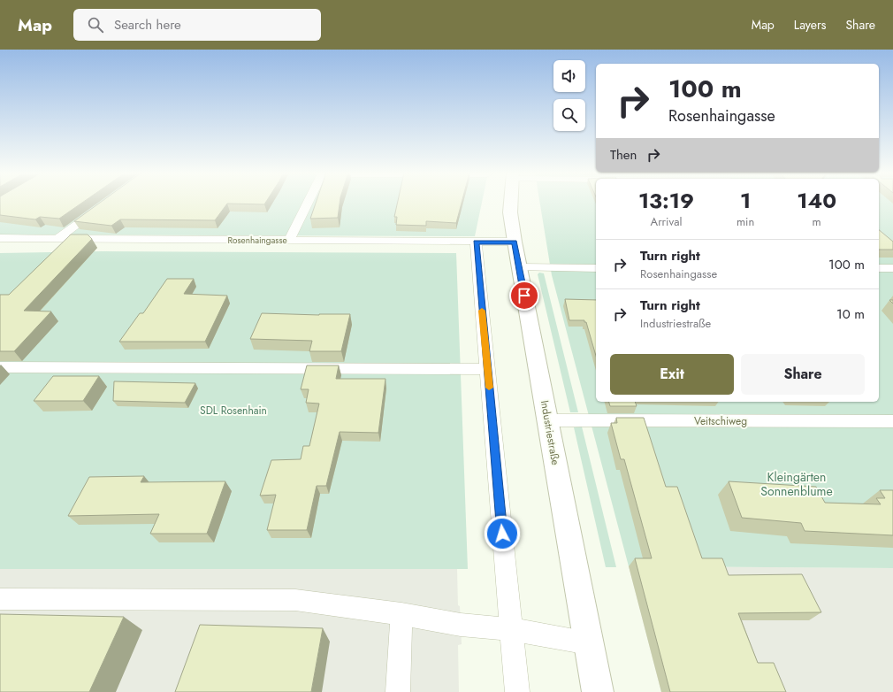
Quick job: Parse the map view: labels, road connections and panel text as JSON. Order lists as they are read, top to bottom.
{
  "streets": {
    "street": ["Industriestraße"],
    "lane": ["Rosenhaingasse", "Veitschiweg"]
  },
  "crossings": [
    ["Rosenhaingasse", "Industriestraße"],
    ["Veitschiweg", "Industriestraße"]
  ],
  "parks": ["SDL Rosenhain", "Kleingärten Sonnenblume"],
  "page": {
    "header": "Map",
    "search": "Search here",
    "nav": ["Map", "Layers", "Share"],
    "turn": ["100 m", "Rosenhaingasse"],
    "then": "Then",
    "eta": [
      "13:19",
      "Arrival",
      "1",
      "min",
      "140",
      "m"
    ],
    "list": [
      {
        "name": "Turn right",
        "note": "Rosenhaingasse",
        "value": "100 m"
      },
      {
        "name": "Turn right",
        "note": "Industriestraße",
        "value": "10 m"
      }
    ],
    "buttons": ["Exit", "Share"]
  }
}
